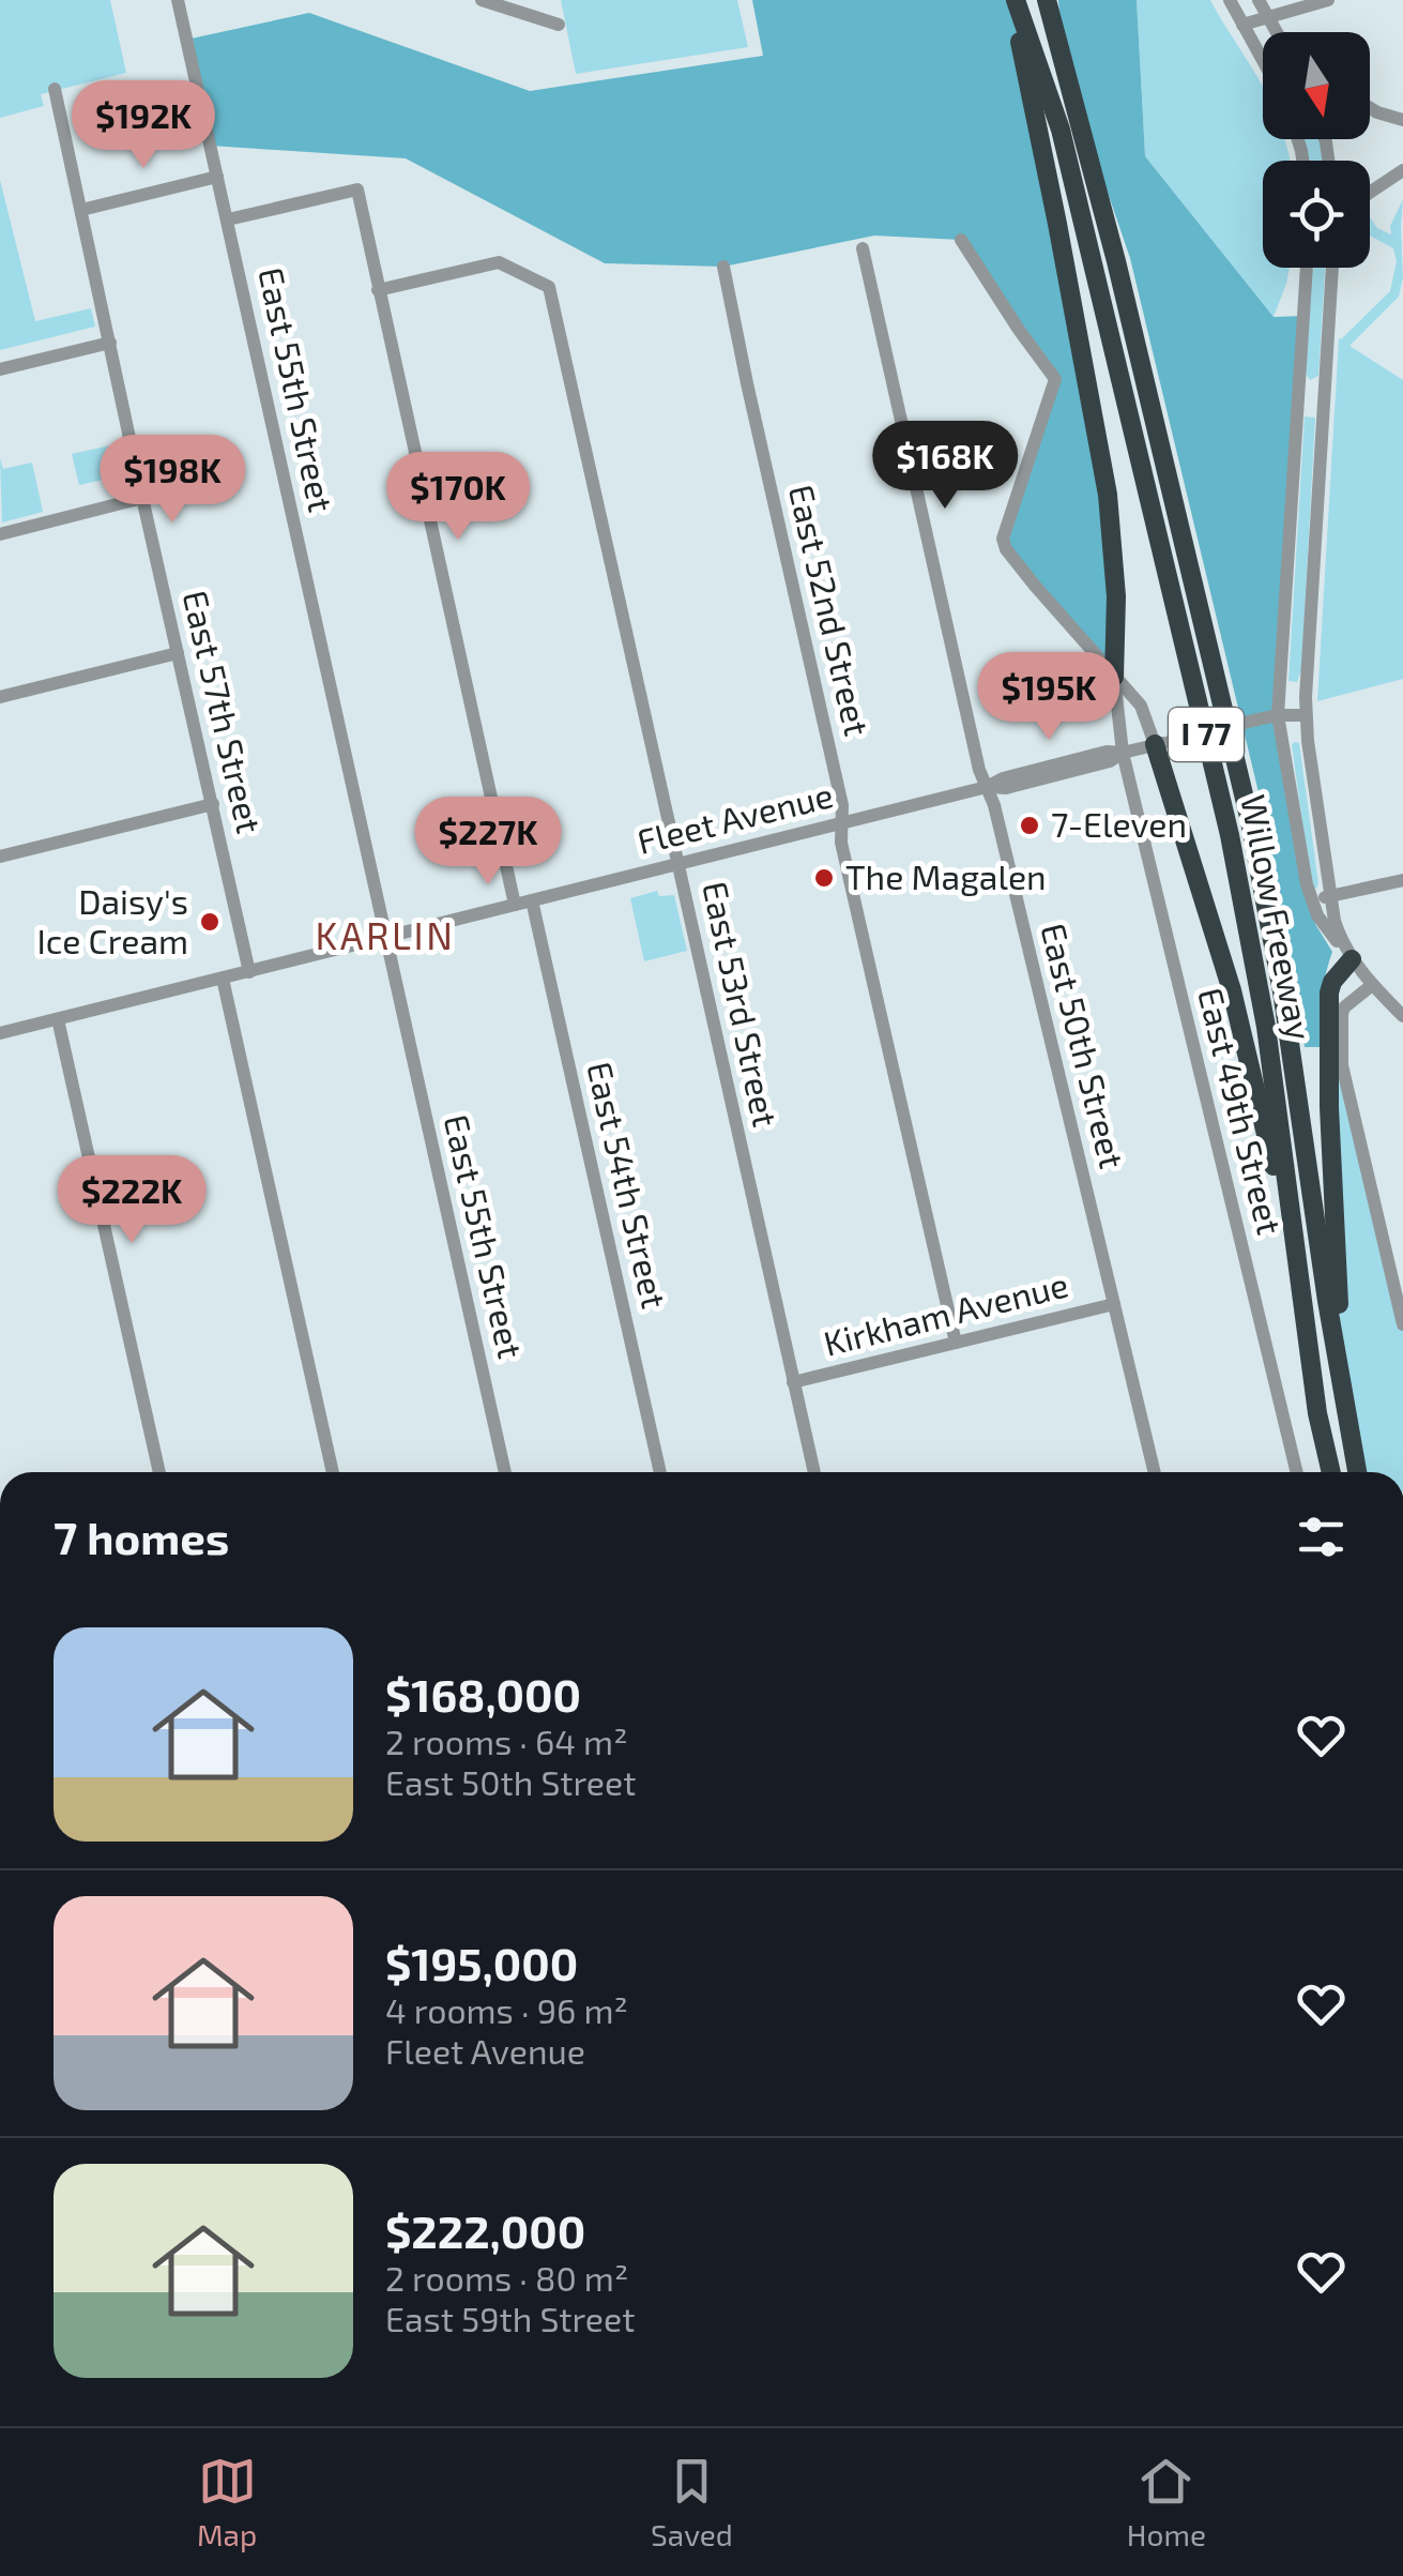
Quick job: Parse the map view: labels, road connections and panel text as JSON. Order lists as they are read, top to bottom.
{
  "streets": {
    "highway": ["I 77", "Willow Freeway"],
    "street": [
      "East 55th Street",
      "East 52nd Street",
      "East 57th Street",
      "Fleet Avenue",
      "East 53rd Street",
      "East 50th Street",
      "East 49th Street",
      "East 54th Street",
      "Kirkham Avenue"
    ]
  },
  "crossings": [
    ["East 55th Street", "Fleet Avenue"],
    ["East 52nd Street", "Fleet Avenue"],
    ["East 52nd Street", "Kirkham Avenue"],
    ["East 57th Street", "Fleet Avenue"],
    ["Fleet Avenue", "East 53rd Street"],
    ["Fleet Avenue", "East 50th Street"],
    ["Fleet Avenue", "East 49th Street"],
    ["Fleet Avenue", "East 54th Street"],
    ["East 53rd Street", "Kirkham Avenue"],
    ["East 50th Street", "Kirkham Avenue"]
  ],
  "districts": ["KARLIN"],
  "places": ["7-Eleven", "The Magalen", "Daisy's Ice Cream"],
  "north": "bottom",
  "page": {
    "price": [
      "$192K",
      "$168K",
      "$198K",
      "$170K",
      "$195K",
      "$227K",
      "$222K"
    ],
    "heading": "7 homes",
    "list": [
      {
        "name": "$168,000",
        "note": "2 rooms · 64 m² · East 50th Street"
      },
      {
        "name": "$195,000",
        "note": "4 rooms · 96 m² · Fleet Avenue"
      },
      {
        "name": "$222,000",
        "note": "2 rooms · 80 m² · East 59th Street"
      }
    ],
    "tabs": ["Map", "Saved", "Home"]
  }
}
